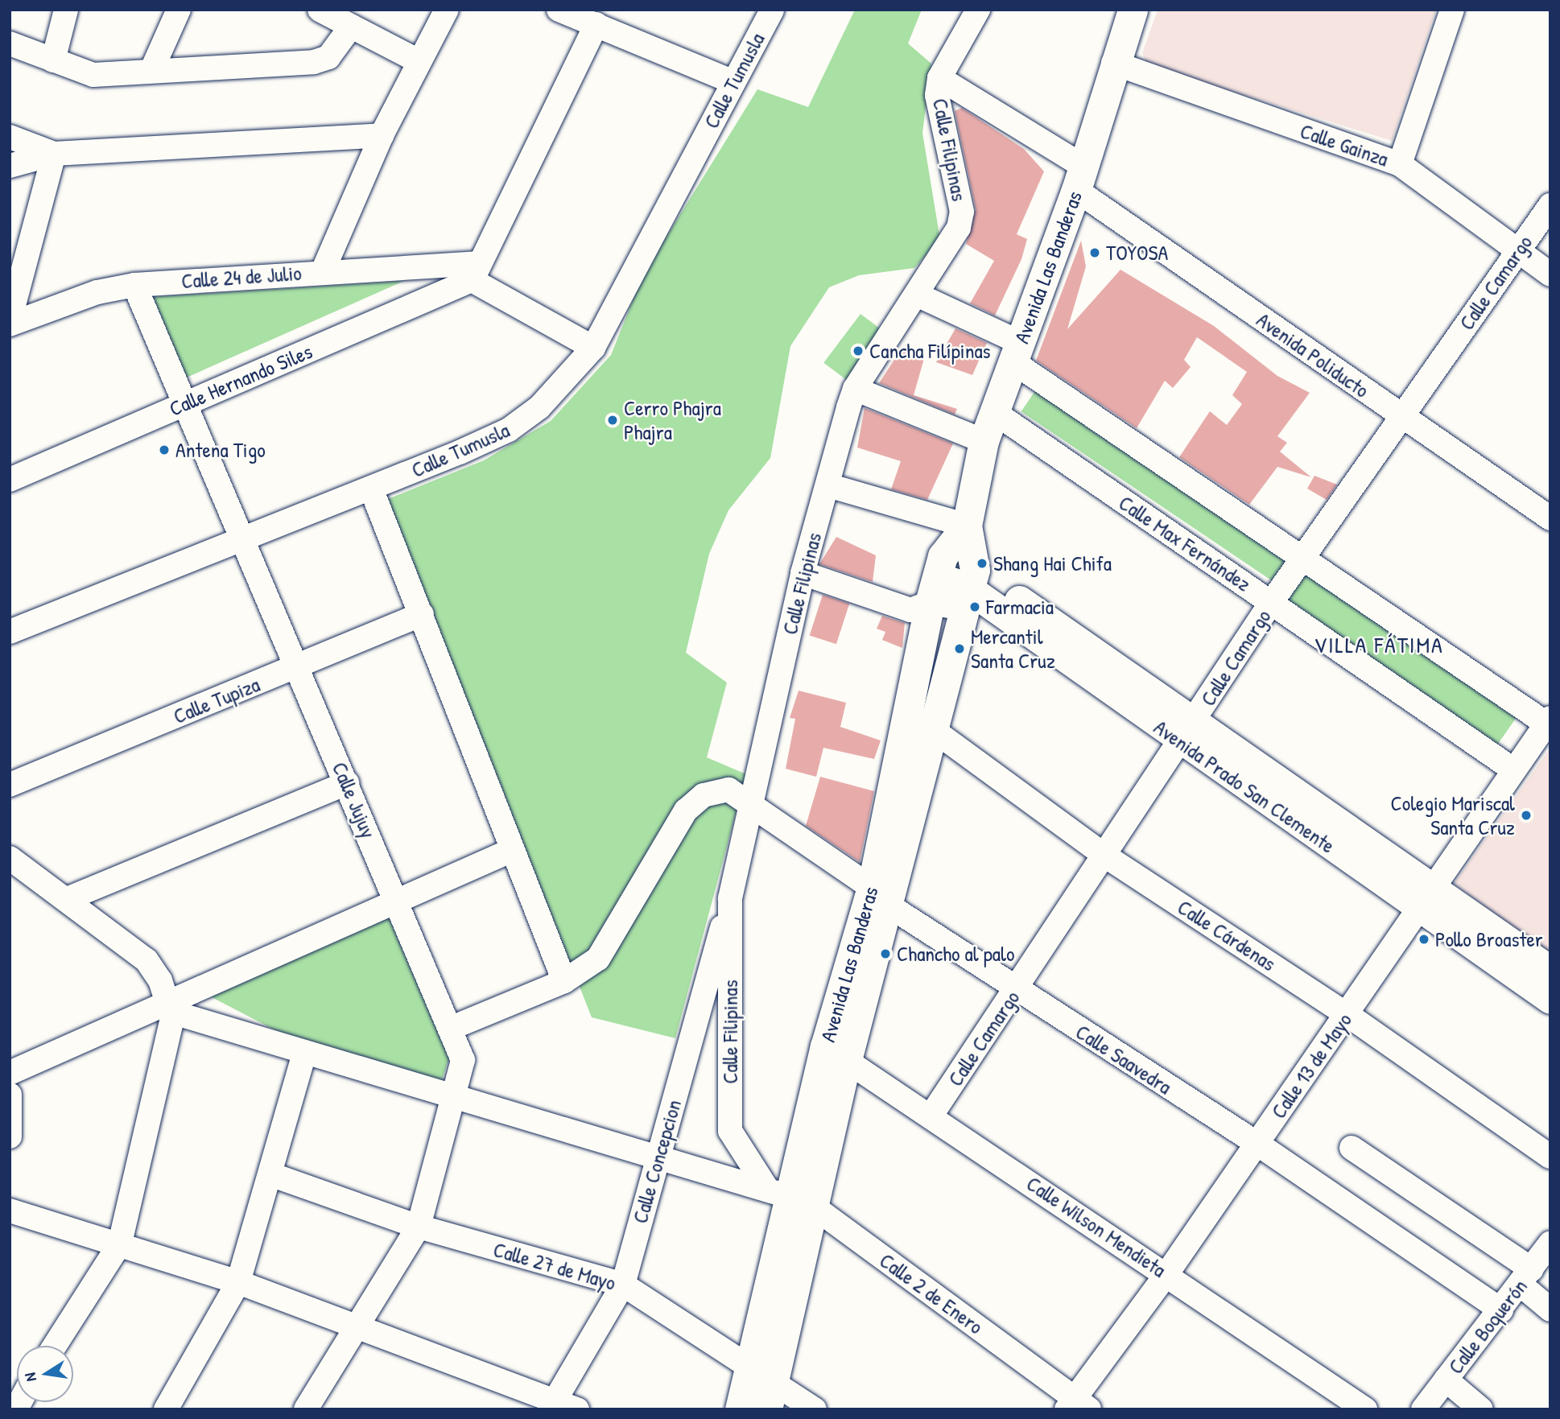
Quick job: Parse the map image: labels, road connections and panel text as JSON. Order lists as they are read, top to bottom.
{
  "streets": {
    "main road": ["Avenida Las Banderas", "Avenida Prado San Clemente"],
    "street": [
      "Calle Tumusla",
      "Calle Gainza",
      "Calle Filipinas",
      "Calle 24 de Julio",
      "Calle Camargo",
      "Avenida Poliducto",
      "Calle Hernando Siles",
      "Calle Max Fernández",
      "Calle Tupiza",
      "Calle Jujuy",
      "Calle Cárdenas",
      "Calle Saavedra",
      "Calle 13 de Mayo",
      "Calle Concepcion",
      "Calle Wilson Mendieta",
      "Calle 27 de Mayo",
      "Calle 2 de Enero",
      "Calle Boquerón"
    ]
  },
  "crossings": [
    ["Calle Tumusla", "Calle Jujuy"],
    ["Calle Gainza", "Avenida Las Banderas"],
    ["Calle Gainza", "Calle Camargo"],
    ["Calle Filipinas", "Avenida Las Banderas"],
    ["Calle Filipinas", "Avenida Poliducto"],
    ["Calle Filipinas", "Calle Saavedra"],
    ["Calle Filipinas", "Calle Concepcion"],
    ["Calle Filipinas", "Calle 2 de Enero"],
    ["Avenida Las Banderas", "Avenida Poliducto"],
    ["Avenida Las Banderas", "Calle Max Fernández"],
    ["Avenida Las Banderas", "Avenida Prado San Clemente"],
    ["Avenida Las Banderas", "Calle Cárdenas"],
    ["Avenida Las Banderas", "Calle Saavedra"],
    ["Avenida Las Banderas", "Calle Wilson Mendieta"],
    ["Avenida Las Banderas", "Calle 27 de Mayo"],
    ["Avenida Las Banderas", "Calle 2 de Enero"],
    ["Calle 24 de Julio", "Calle Hernando Siles"],
    ["Calle 24 de Julio", "Calle Jujuy"],
    ["Calle Camargo", "Avenida Poliducto"],
    ["Calle Camargo", "Calle Max Fernández"],
    ["Calle Camargo", "Avenida Prado San Clemente"],
    ["Calle Camargo", "Calle Cárdenas"],
    ["Calle Camargo", "Calle Saavedra"],
    ["Calle Camargo", "Calle Wilson Mendieta"],
    ["Calle Hernando Siles", "Calle Jujuy"],
    ["Calle Max Fernández", "Calle 13 de Mayo"],
    ["Calle Tupiza", "Calle Jujuy"],
    ["Avenida Prado San Clemente", "Calle 13 de Mayo"],
    ["Calle Jujuy", "Calle Saavedra"],
    ["Calle Cárdenas", "Calle 13 de Mayo"],
    ["Calle Saavedra", "Calle 13 de Mayo"],
    ["Calle Saavedra", "Calle Boquerón"],
    ["Calle 13 de Mayo", "Calle Wilson Mendieta"],
    ["Calle 13 de Mayo", "Calle 2 de Enero"],
    ["Calle Concepcion", "Calle 27 de Mayo"]
  ],
  "districts": ["VILLA FÁTIMA"],
  "places": [
    "TOYOSA",
    "Cancha Filípinas",
    "Cerro Phajra Phajra",
    "Antena Tigo",
    "Shang Hai Chifa",
    "Farmacia",
    "Mercantil Santa Cruz",
    "Colegio Mariscal Santa Cruz",
    "Pollo Broaster",
    "Chancho al palo"
  ],
  "north": "left"
}
